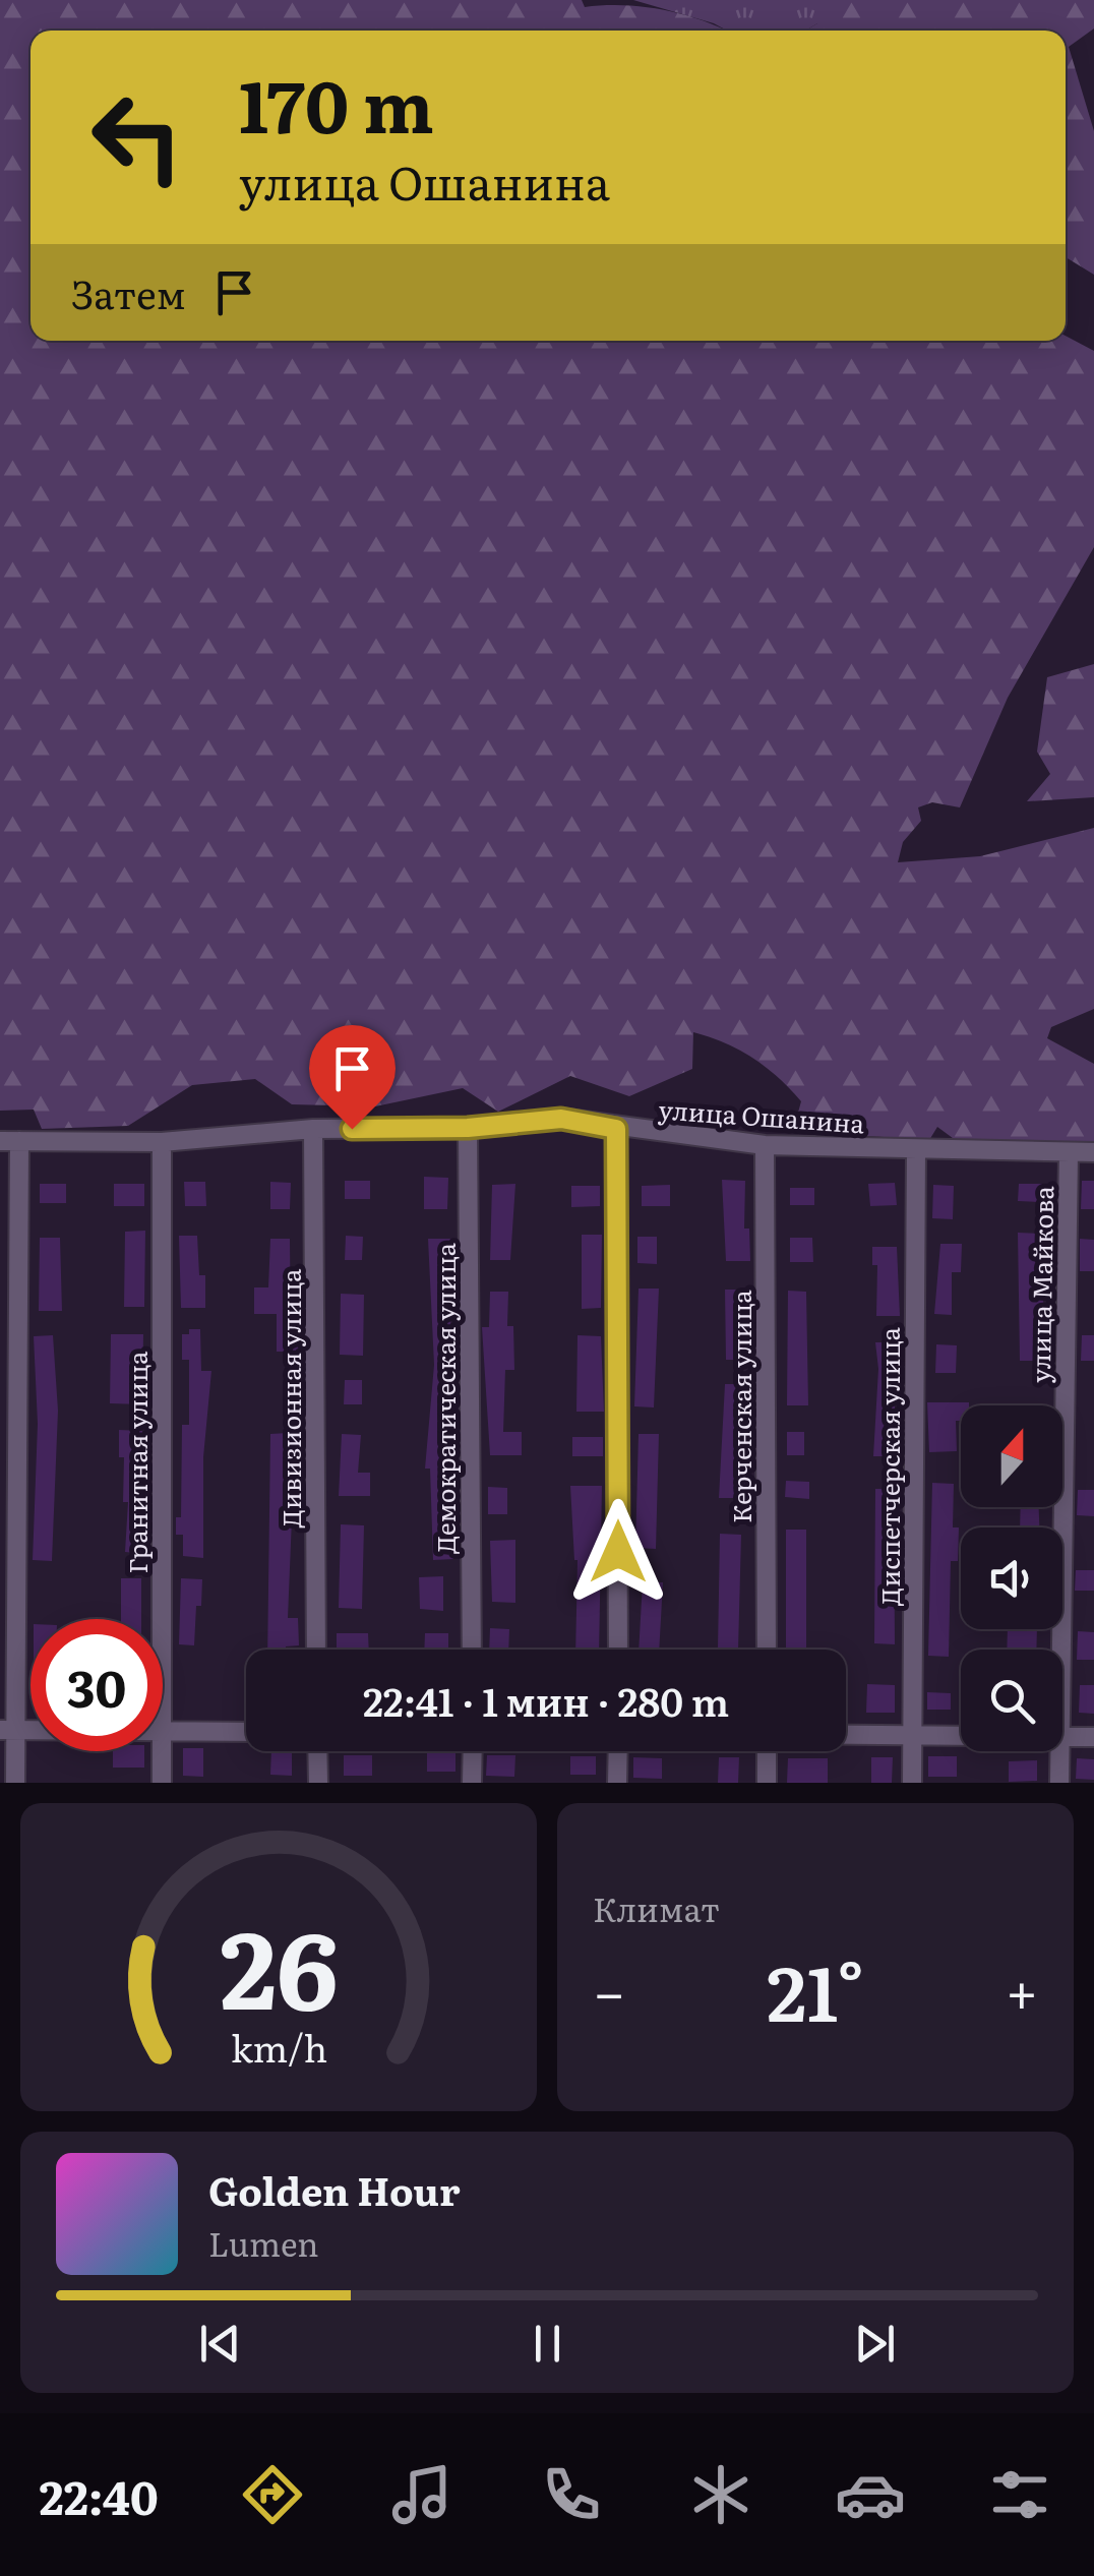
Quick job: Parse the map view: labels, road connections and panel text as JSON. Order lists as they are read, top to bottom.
{
  "streets": {
    "street": [
      "улица Ошанина",
      "улица Майкова",
      "Дивизионная улица",
      "Демократическая улица",
      "Керченская улица",
      "Гранитная улица",
      "Диспетчерская улица"
    ]
  },
  "crossings": [
    ["улица Ошанина", "улица Майкова"],
    ["улица Ошанина", "Дивизионная улица"],
    ["улица Ошанина", "Демократическая улица"],
    ["улица Ошанина", "Керченская улица"],
    ["улица Ошанина", "Гранитная улица"],
    ["улица Ошанина", "Диспетчерская улица"]
  ],
  "north": "top",
  "page": {
    "turn": ["170 m", "улица Ошанина"],
    "then": "Затем",
    "limit": "30",
    "trip": "22:41 · 1 мин · 280 m",
    "tile": "Климат",
    "heat": ["−", "21°", "+"],
    "song": ["Golden Hour", "Lumen"],
    "tabs": "22:40",
    "gauge": ["26", "km/h"]
  }
}
